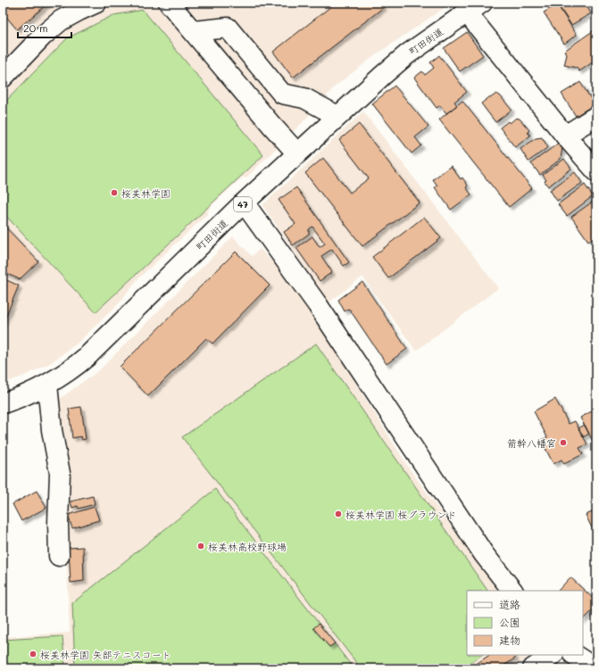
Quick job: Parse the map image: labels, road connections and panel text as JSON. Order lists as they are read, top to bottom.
{
  "streets": {
    "street": ["町田街道", "47"]
  },
  "places": [
    "桜美林学園",
    "箭幹八幡宮",
    "桜美林学園 桜グラウンド",
    "桜美林高校野球場",
    "桜美林学園 矢部テニスコート"
  ],
  "legend": ["道路", "公園", "建物"],
  "scale_bar": "20 m"
}
